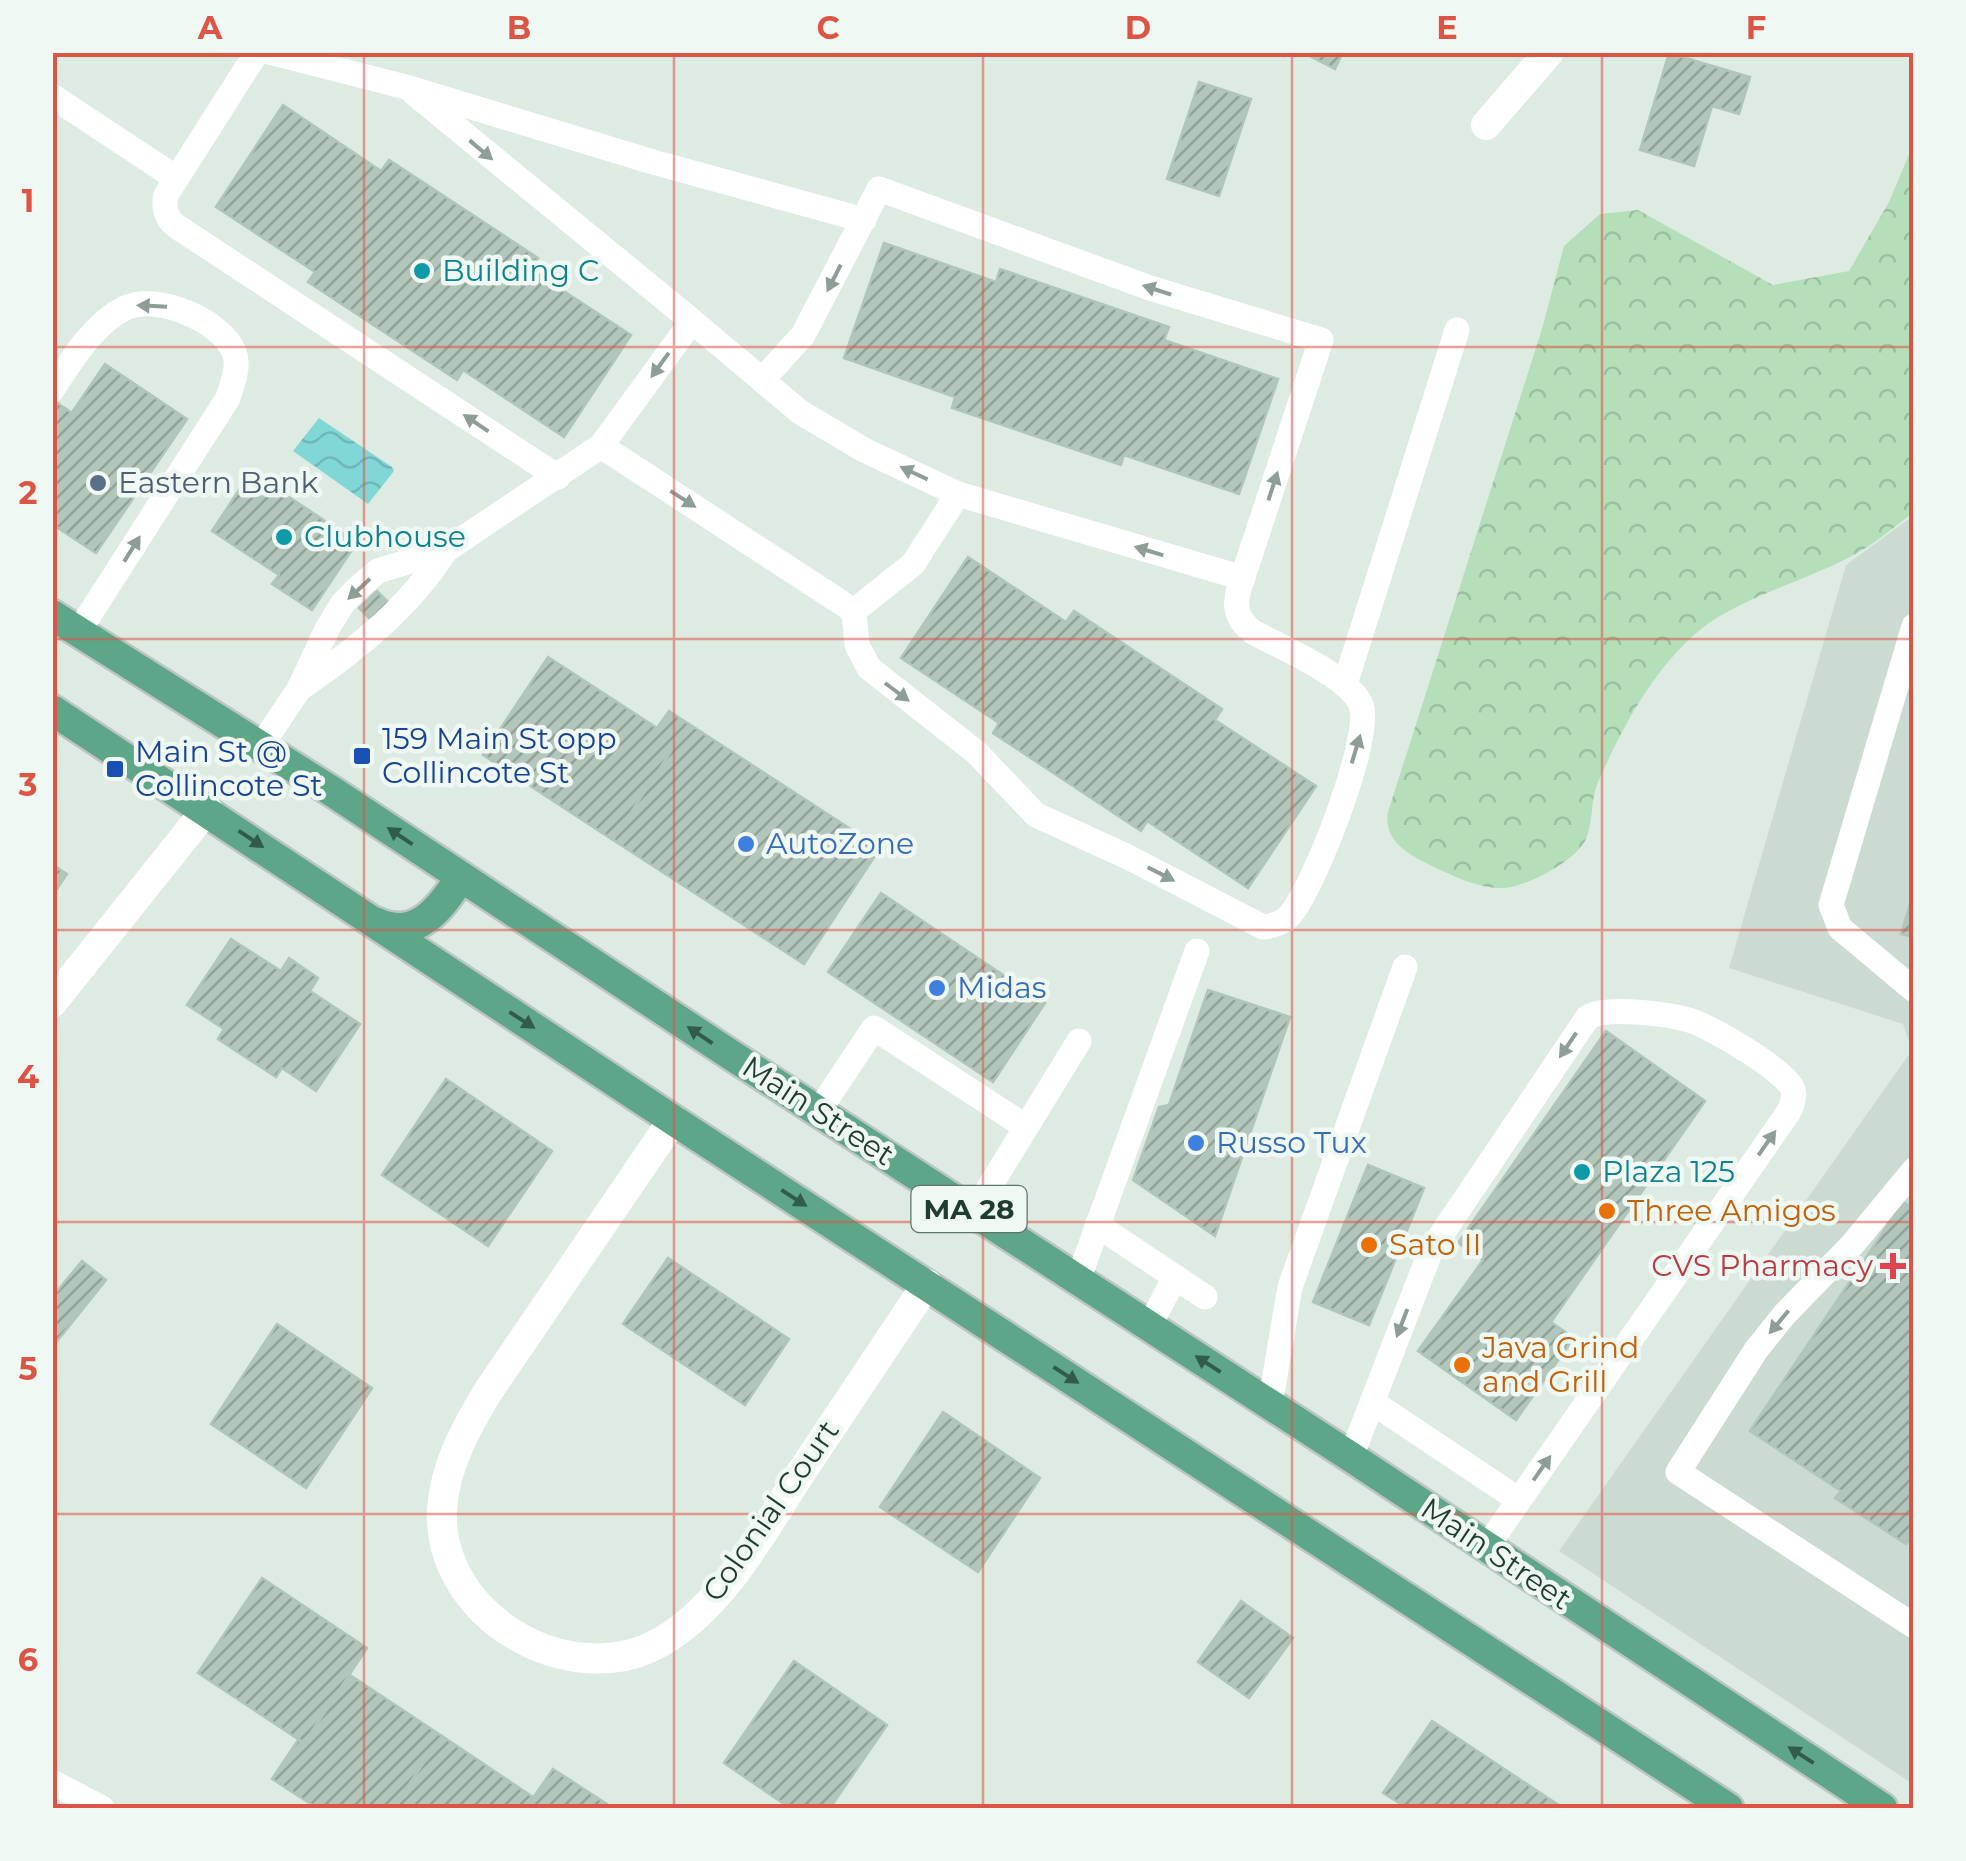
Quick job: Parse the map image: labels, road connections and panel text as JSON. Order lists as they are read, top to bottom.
{
  "streets": {
    "main road": ["Main Street", "MA 28"],
    "street": ["Colonial Court"]
  },
  "crossings": [
    ["MA 28", "Colonial Court"]
  ],
  "places": {
    "other": [
      "Building C",
      "Eastern Bank",
      "Clubhouse",
      "AutoZone",
      "Midas",
      "Russo Tux",
      "Plaza 125",
      "Three Amigos",
      "Sato II",
      "Java Grind and Grill"
    ],
    "transit": ["159 Main St opp Collincote St", "Main St @ Collincote St"],
    "health": ["CVS Pharmacy"]
  },
  "grid": {
    "columns": [
      "A",
      "B",
      "C",
      "D",
      "E",
      "F"
    ],
    "rows": [
      "1",
      "2",
      "3",
      "4",
      "5",
      "6"
    ]
  }
}
